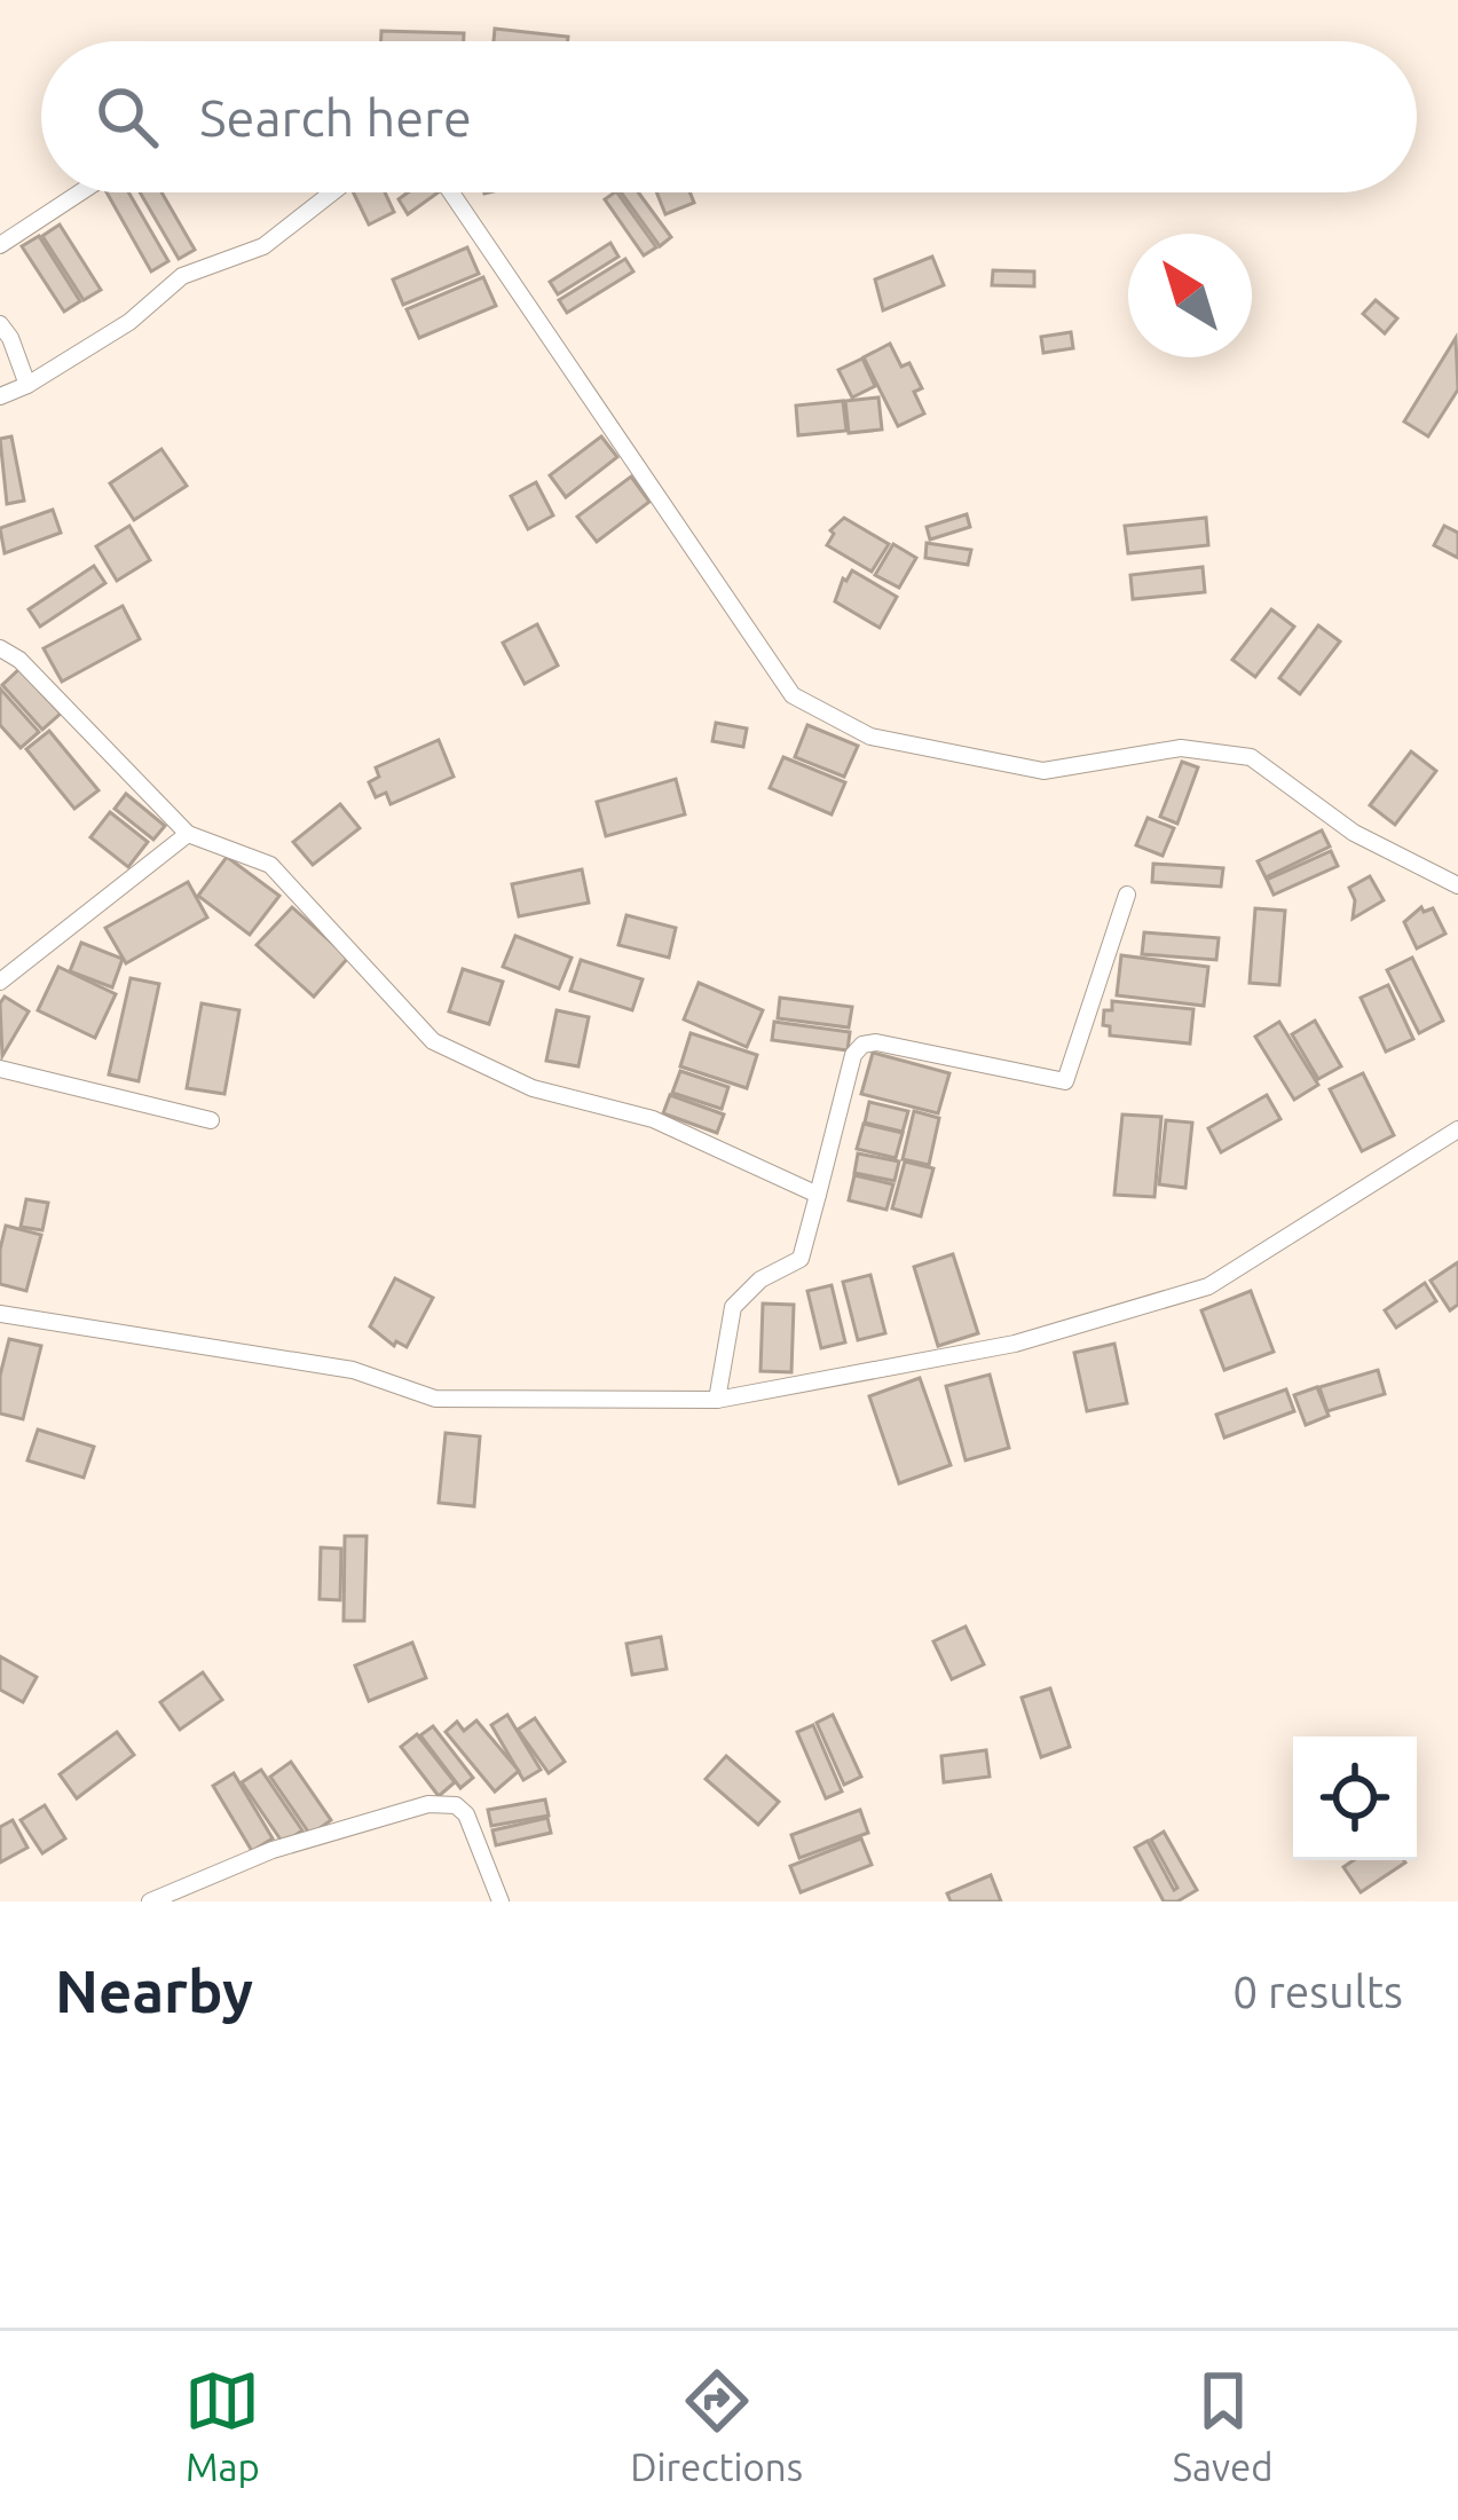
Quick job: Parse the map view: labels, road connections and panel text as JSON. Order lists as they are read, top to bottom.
{
  "north": "top left",
  "page": {
    "search": "Search here",
    "heading": ["Nearby", "0 results"],
    "nav": ["Map", "Directions", "Saved"]
  }
}
